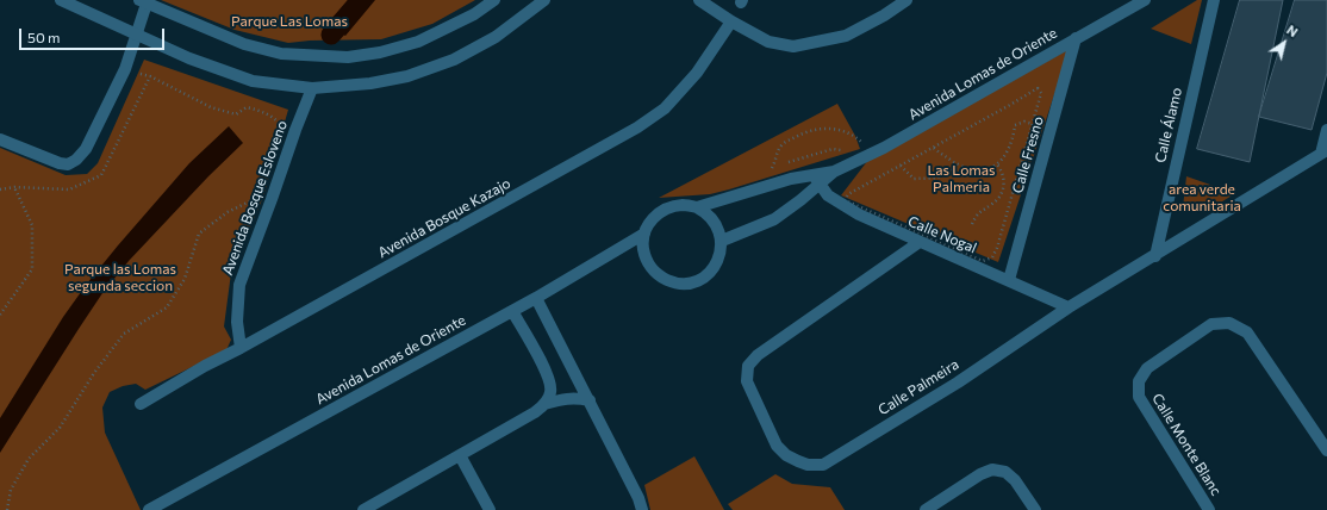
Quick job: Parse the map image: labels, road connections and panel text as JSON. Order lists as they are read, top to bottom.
{
  "streets": {
    "street": [
      "Avenida Lomas de Oriente",
      "Calle Álamo",
      "Calle Fresno",
      "Avenida Bosque Esloveno",
      "Avenida Bosque Kazajo",
      "Calle Nogal",
      "Calle Palmeira",
      "Calle Monte Blanc"
    ]
  },
  "crossings": [
    ["Avenida Lomas de Oriente", "Calle Fresno"],
    ["Avenida Lomas de Oriente", "Calle Nogal"],
    ["Calle Álamo", "Calle Palmeira"],
    ["Calle Fresno", "Calle Nogal"],
    ["Avenida Bosque Esloveno", "Avenida Bosque Kazajo"],
    ["Calle Nogal", "Calle Palmeira"]
  ],
  "parks": [
    "Parque Las Lomas",
    "Las Lomas Palmeria",
    "area verde comunitaria",
    "Parque las Lomas segunda seccion"
  ],
  "scale_bar": "50 m",
  "north": "top right"
}
